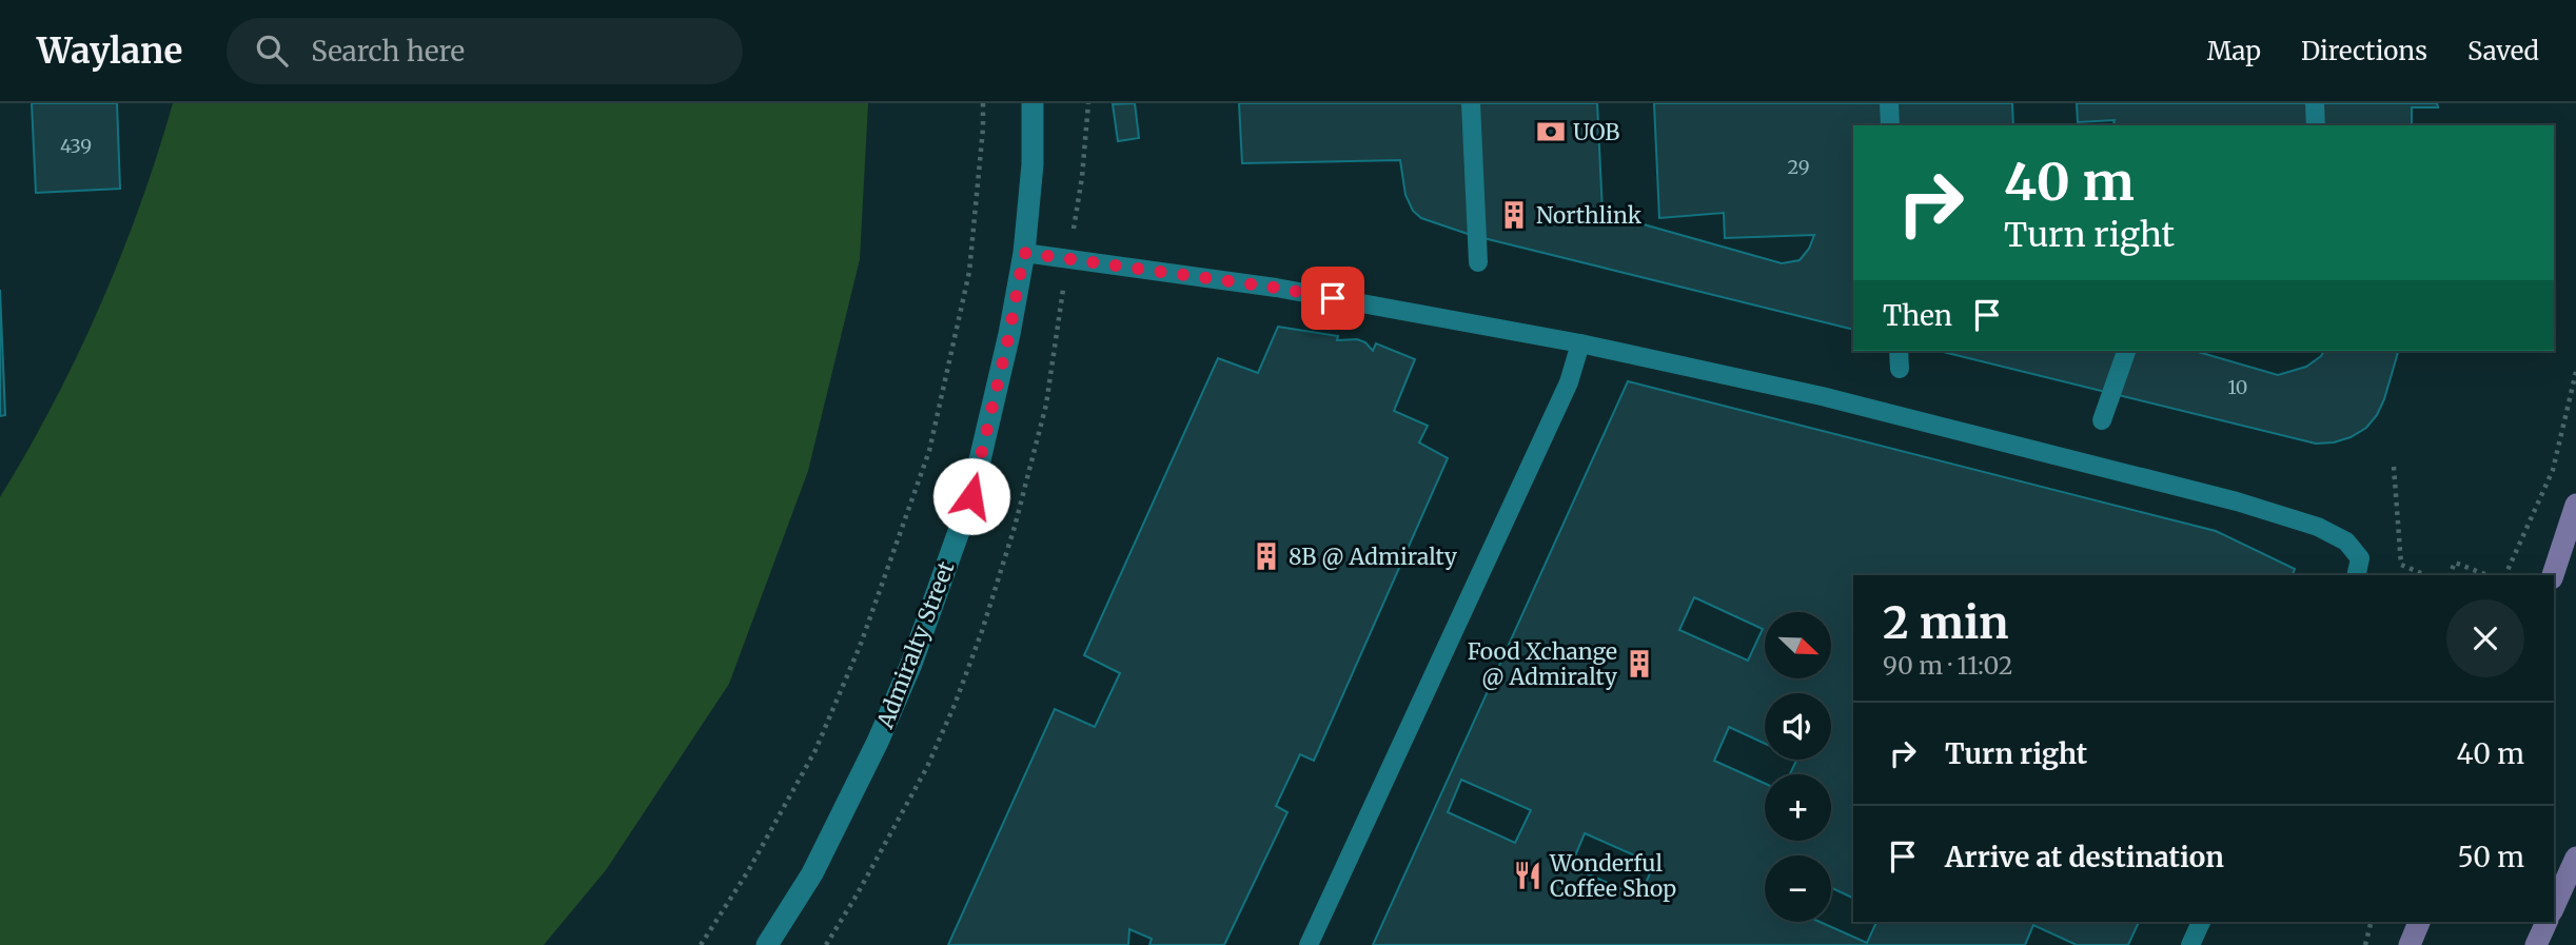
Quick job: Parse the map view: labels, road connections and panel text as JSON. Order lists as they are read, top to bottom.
{
  "streets": {
    "street": ["Admiralty Street"]
  },
  "places": {
    "bank": ["UOB"],
    "building": ["Northlink", "8B @ Admiralty", "Food Xchange @ Admiralty"],
    "restaurant": ["Wonderful Coffee Shop"]
  },
  "house_numbers": ["439", "29", "10"],
  "north": "bottom right",
  "page": {
    "header": "Waylane",
    "search": "Search here",
    "nav": ["Map", "Directions", "Saved"],
    "turn": ["40 m", "Turn right"],
    "then": "Then",
    "heading": ["2 min", "90 m · 11:02"],
    "map_buttons": ["+", "−"],
    "list": [
      {
        "name": "Turn right",
        "value": "40 m"
      },
      {
        "name": "Arrive at destination",
        "value": "50 m"
      }
    ]
  }
}
